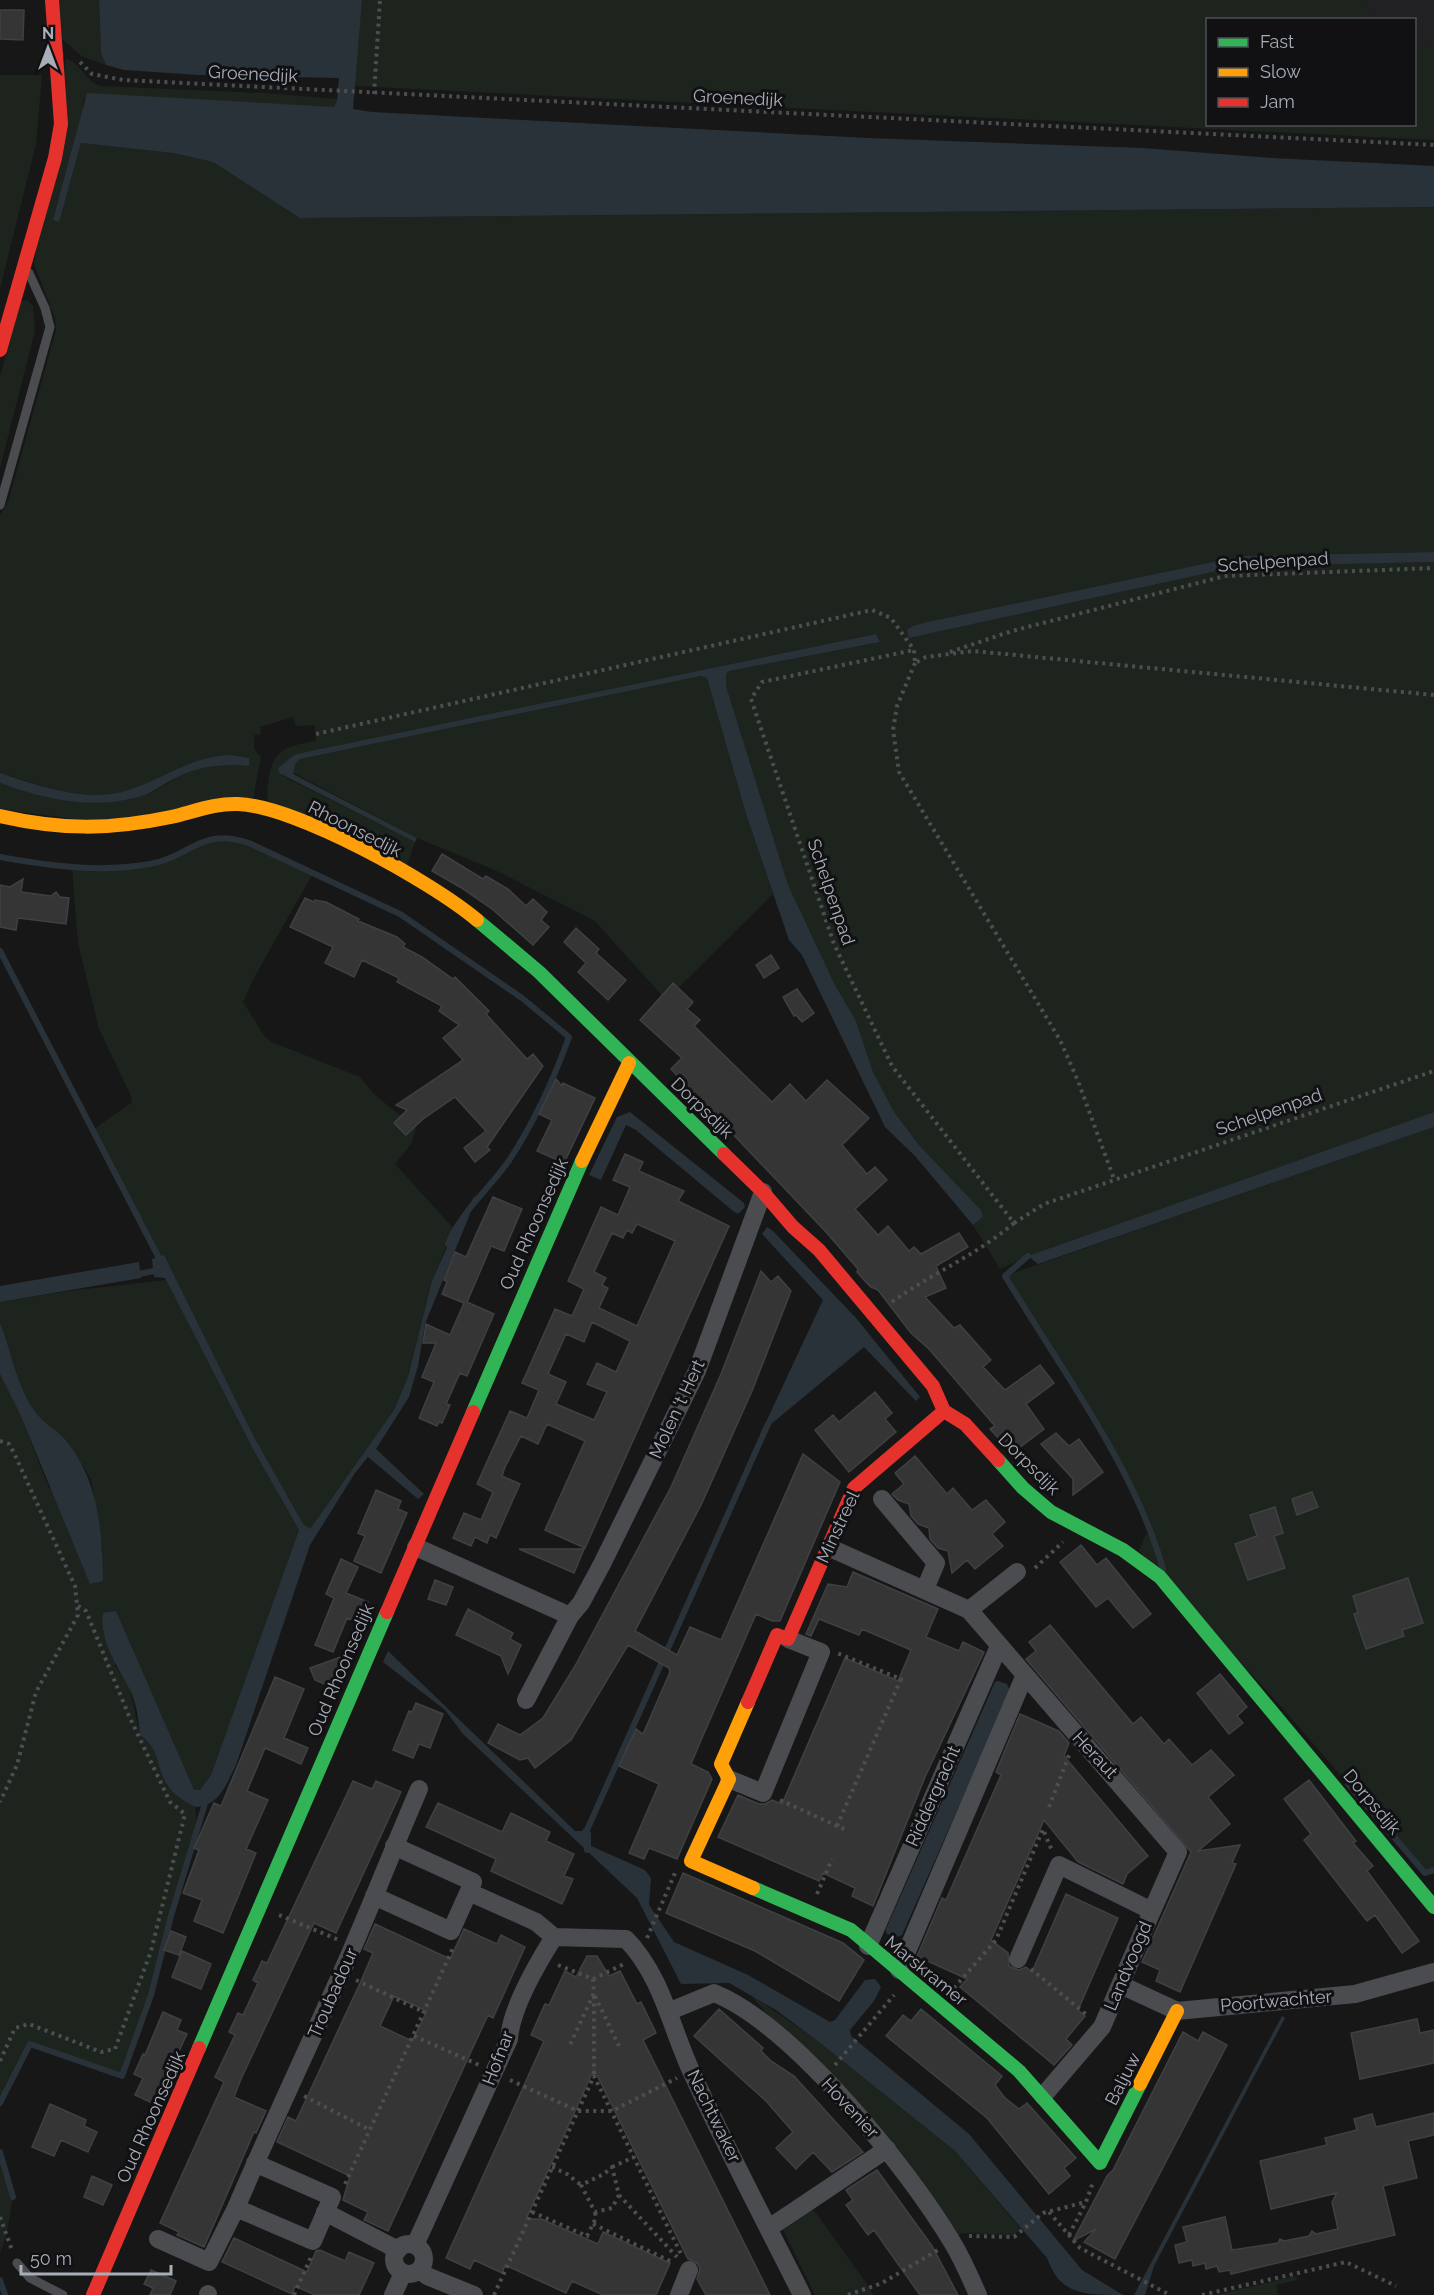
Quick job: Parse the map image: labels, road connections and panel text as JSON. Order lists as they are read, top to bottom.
{
  "streets": {
    "street": [
      "Rhoonsedijk",
      "Dorpsdijk",
      "Oud Rhoonsedijk",
      "Molen 't Hert",
      "Minstreel",
      "Heraut",
      "Riddergracht",
      "Landvoogd",
      "Marskramer",
      "Troubadour",
      "Poortwachter",
      "Hofnar",
      "Baljuw",
      "Hovenier",
      "Nachtwaker"
    ],
    "path": ["Groenedijk", "Schelpenpad"]
  },
  "crossings": [
    ["Schelpenpad", "Dorpsdijk"],
    ["Rhoonsedijk", "Dorpsdijk"],
    ["Rhoonsedijk", "Oud Rhoonsedijk"],
    ["Dorpsdijk", "Oud Rhoonsedijk"],
    ["Dorpsdijk", "Molen 't Hert"],
    ["Dorpsdijk", "Minstreel"],
    ["Minstreel", "Heraut"],
    ["Heraut", "Riddergracht"],
    ["Heraut", "Landvoogd"],
    ["Riddergracht", "Marskramer"],
    ["Landvoogd", "Marskramer"],
    ["Marskramer", "Baljuw"],
    ["Poortwachter", "Baljuw"],
    ["Hofnar", "Nachtwaker"],
    ["Hovenier", "Nachtwaker"]
  ],
  "legend": ["Fast", "Slow", "Jam"],
  "scale_bar": "50 m",
  "north": "top"
}
